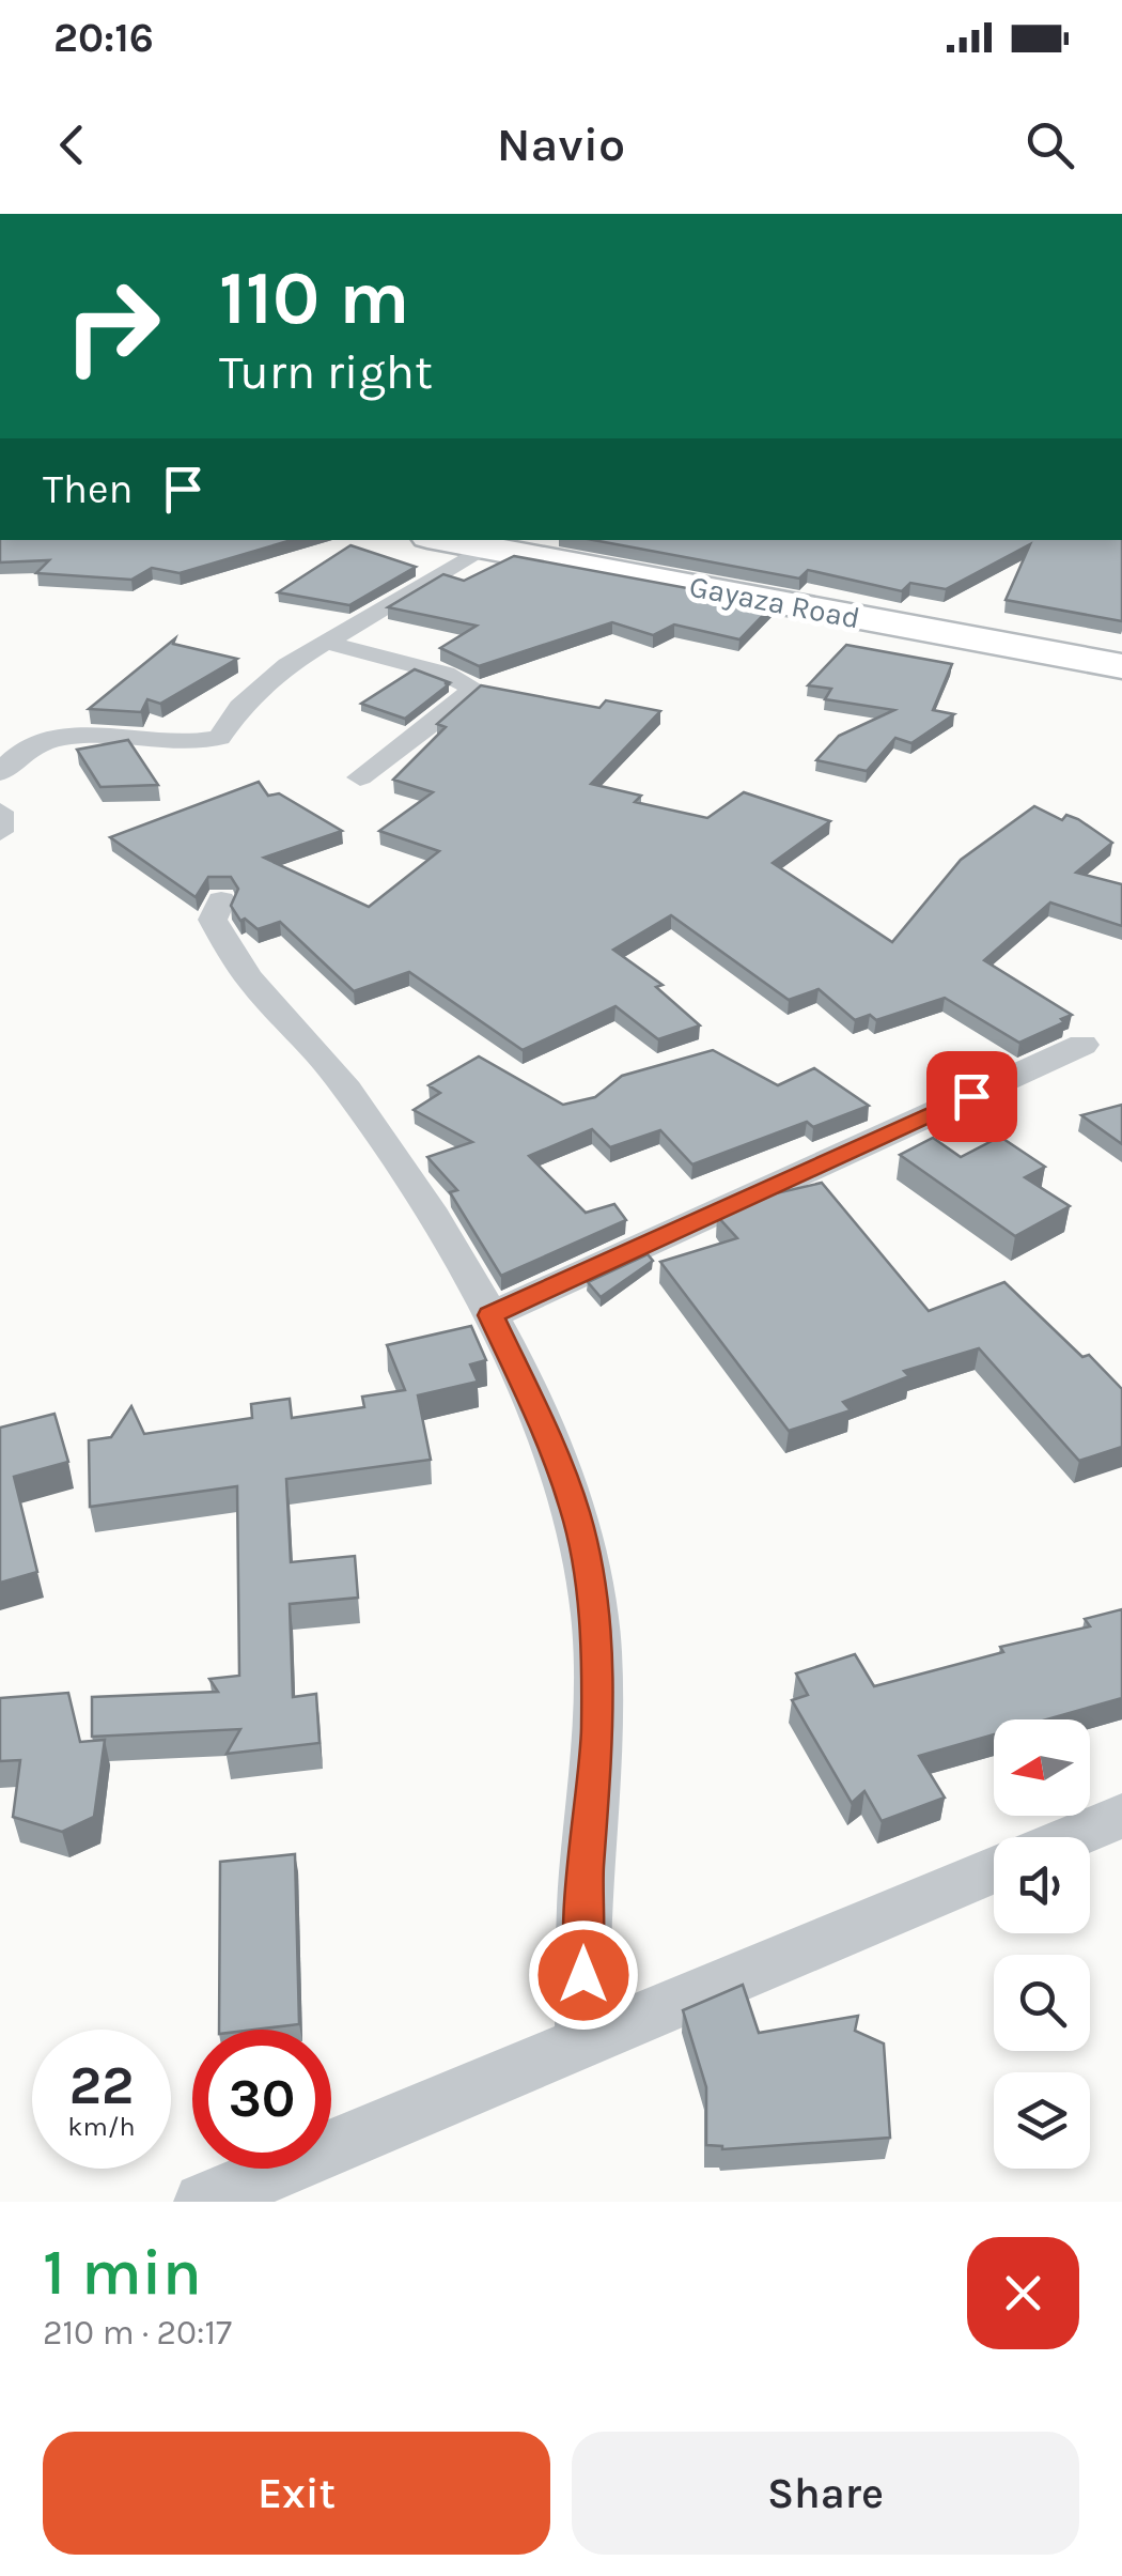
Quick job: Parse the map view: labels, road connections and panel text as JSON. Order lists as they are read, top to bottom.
{
  "streets": {
    "main road": ["Gayaza Road"]
  },
  "north": "left",
  "page": {
    "status": "20:16",
    "header": "Navio",
    "turn": ["110 m", "Turn right"],
    "then": "Then",
    "speed": "22 km/h",
    "limit": "30",
    "heading": ["1 min", "210 m · 20:17"],
    "buttons": ["Exit", "Share"]
  }
}
